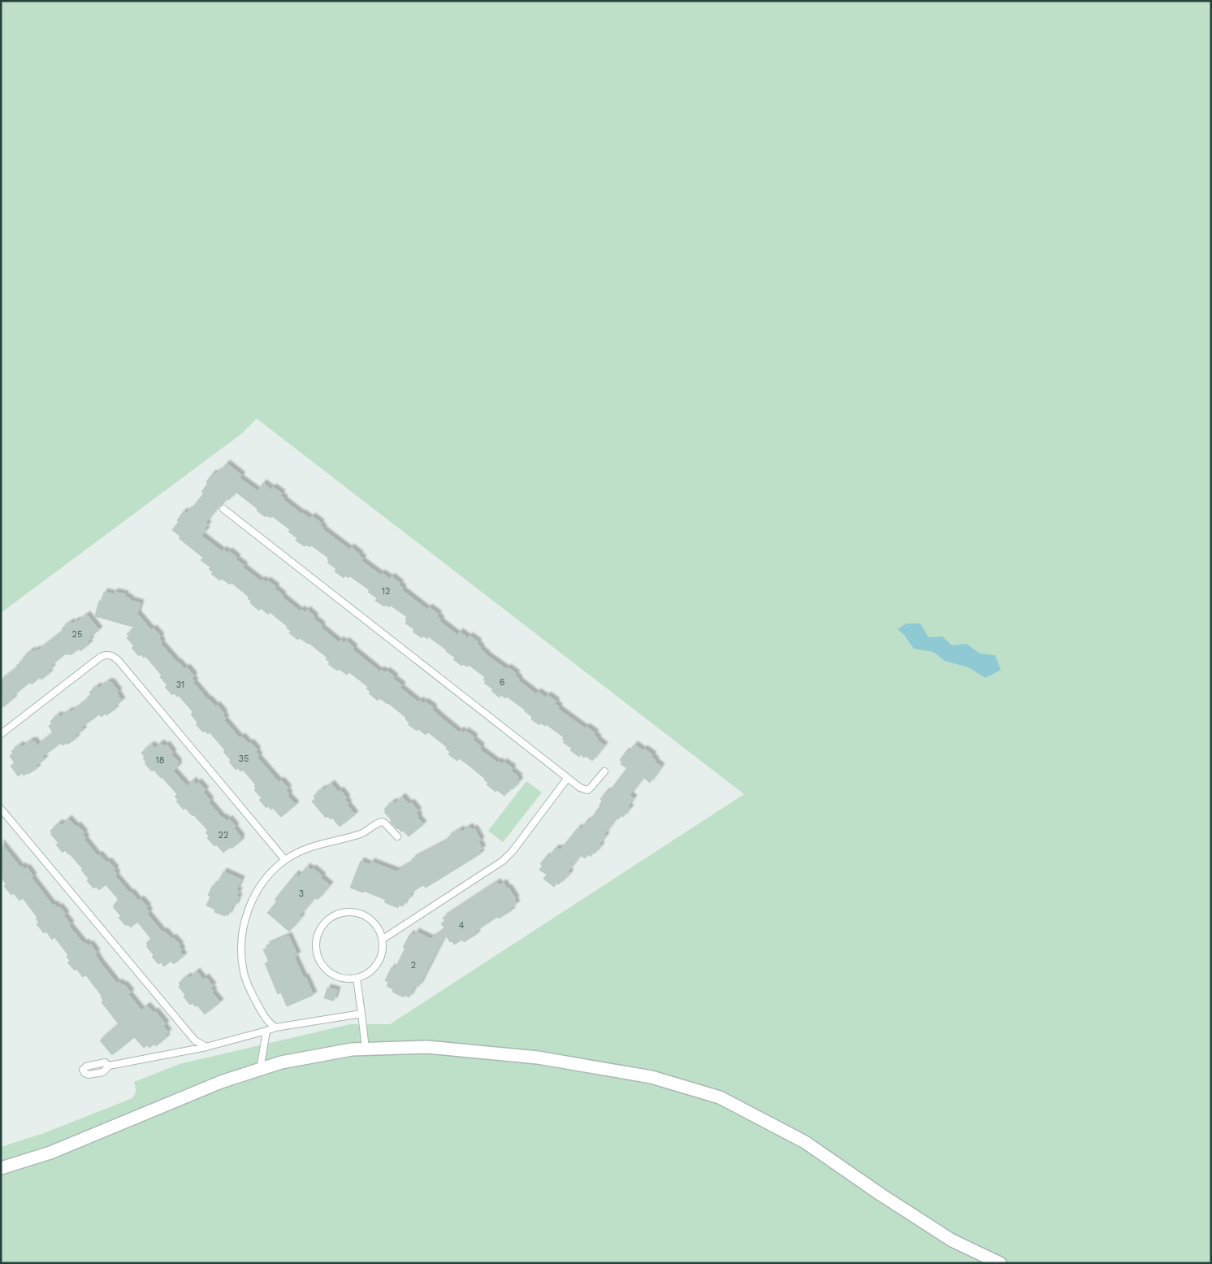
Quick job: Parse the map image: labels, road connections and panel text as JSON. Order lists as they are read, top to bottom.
{
  "house_numbers": [
    "12",
    "25",
    "6",
    "31",
    "35",
    "18",
    "22",
    "3",
    "4",
    "2"
  ]
}
